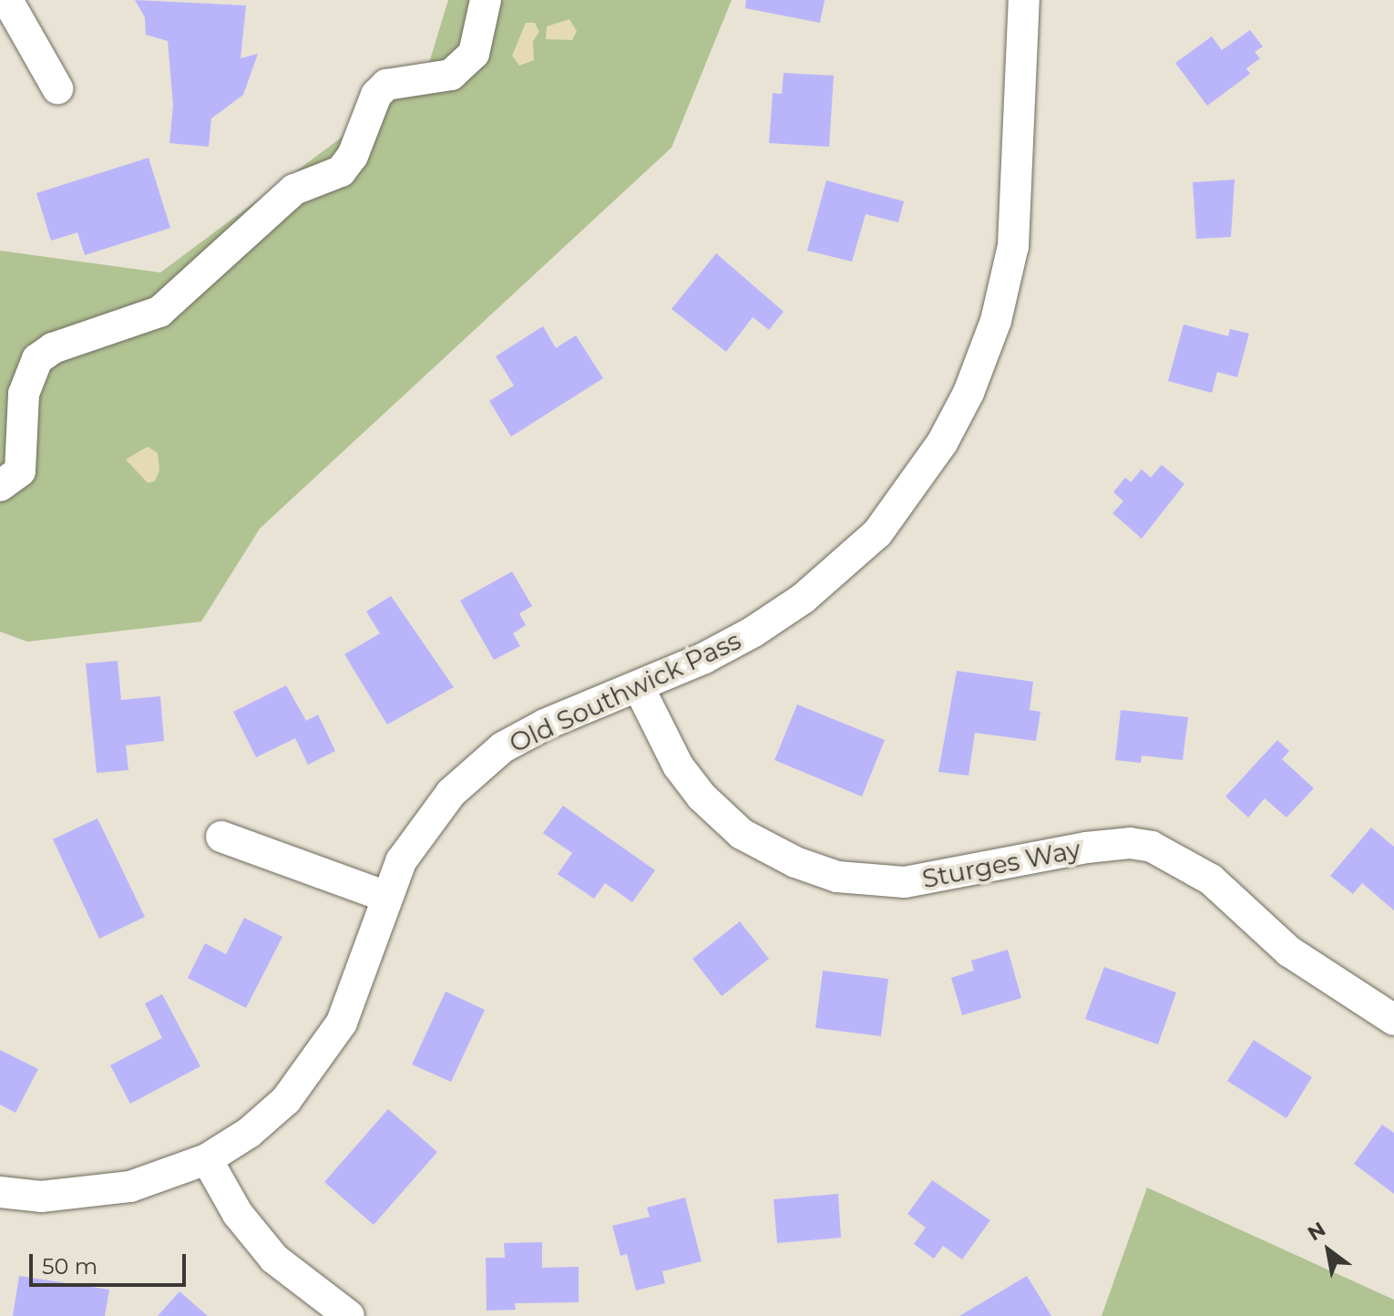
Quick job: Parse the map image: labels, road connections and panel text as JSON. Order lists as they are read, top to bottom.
{
  "streets": {
    "street": ["Old Southwick Pass", "Sturges Way"]
  },
  "crossings": [
    ["Old Southwick Pass", "Sturges Way"]
  ],
  "scale_bar": "50 m",
  "north": "top left"
}
